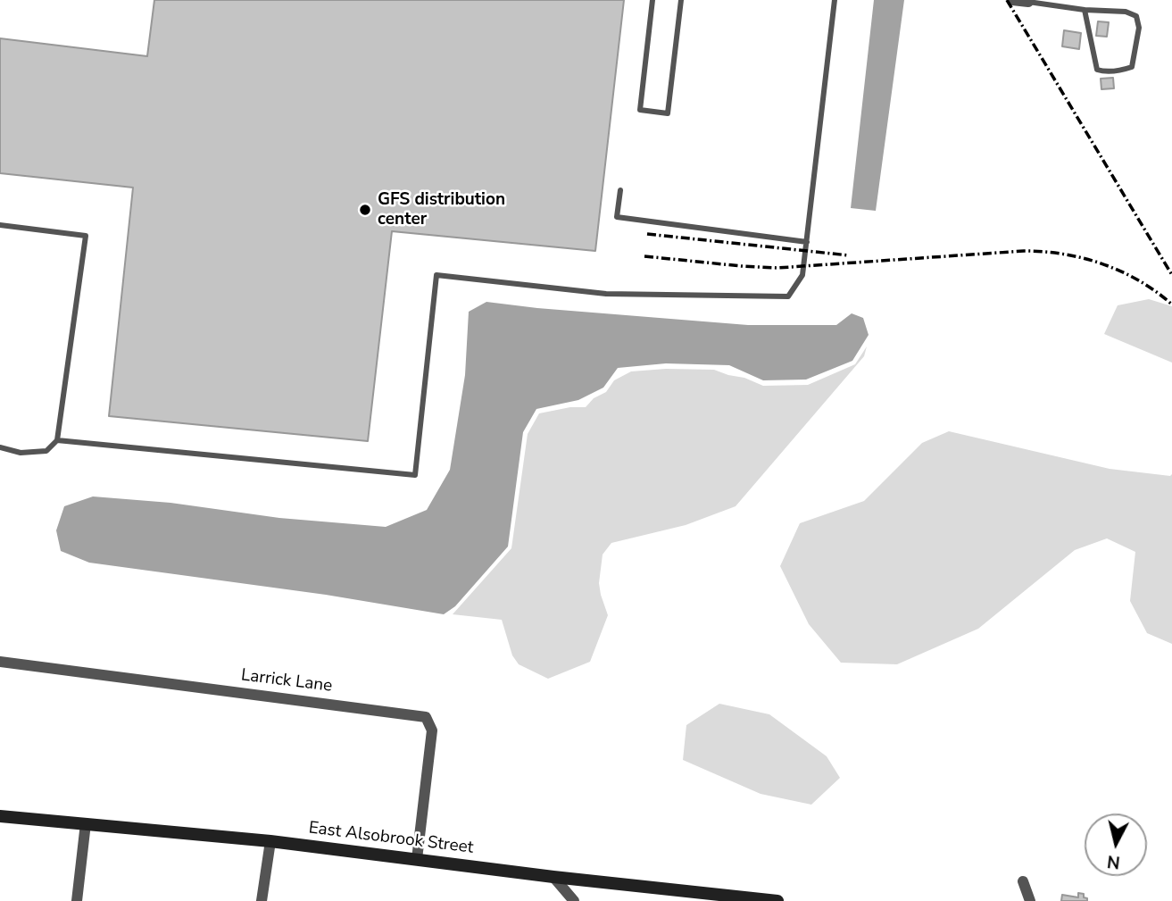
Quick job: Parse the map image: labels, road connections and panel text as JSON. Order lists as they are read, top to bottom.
{
  "streets": {
    "street": ["Larrick Lane", "East Alsobrook Street"]
  },
  "crossings": [
    ["Larrick Lane", "East Alsobrook Street"]
  ],
  "places": ["GFS distribution center"],
  "north": "bottom"
}
